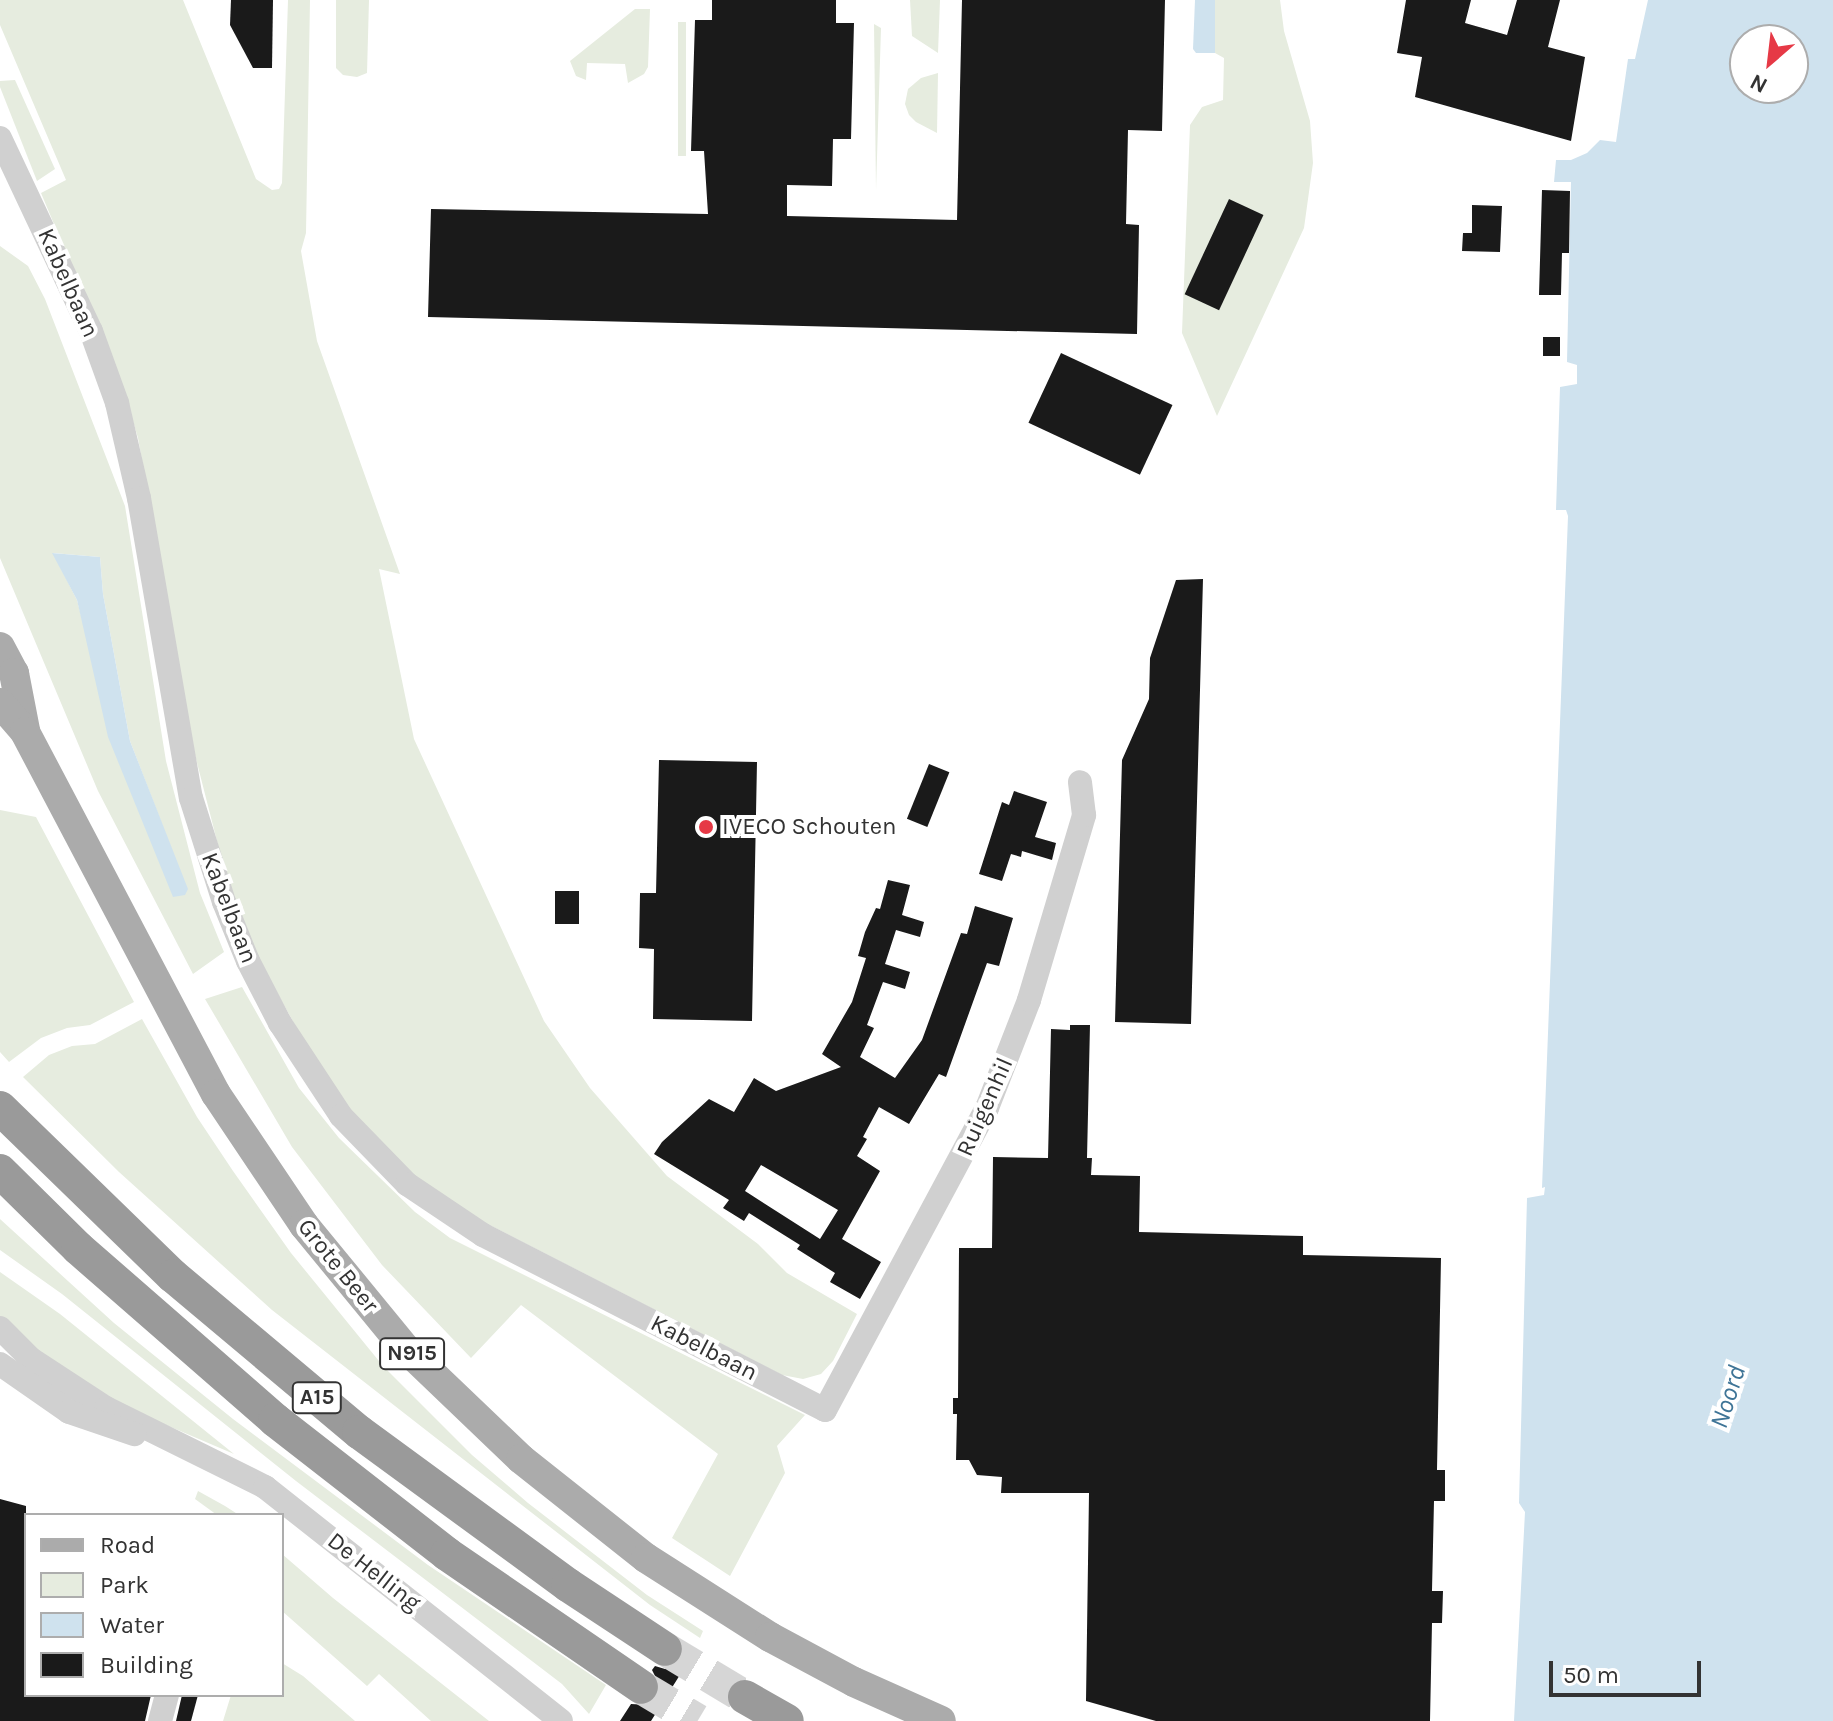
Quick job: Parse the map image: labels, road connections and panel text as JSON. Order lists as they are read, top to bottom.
{
  "streets": {
    "highway": ["A15"],
    "main road": ["Grote Beer", "N915"],
    "street": ["Kabelbaan", "Ruigenhil", "De Helling"]
  },
  "crossings": [
    ["Kabelbaan", "Ruigenhil"]
  ],
  "water": ["Noord"],
  "places": ["IVECO Schouten"],
  "legend": [
    "Road",
    "Park",
    "Water",
    "Building"
  ],
  "scale_bar": "50 m",
  "north": "bottom left"
}
